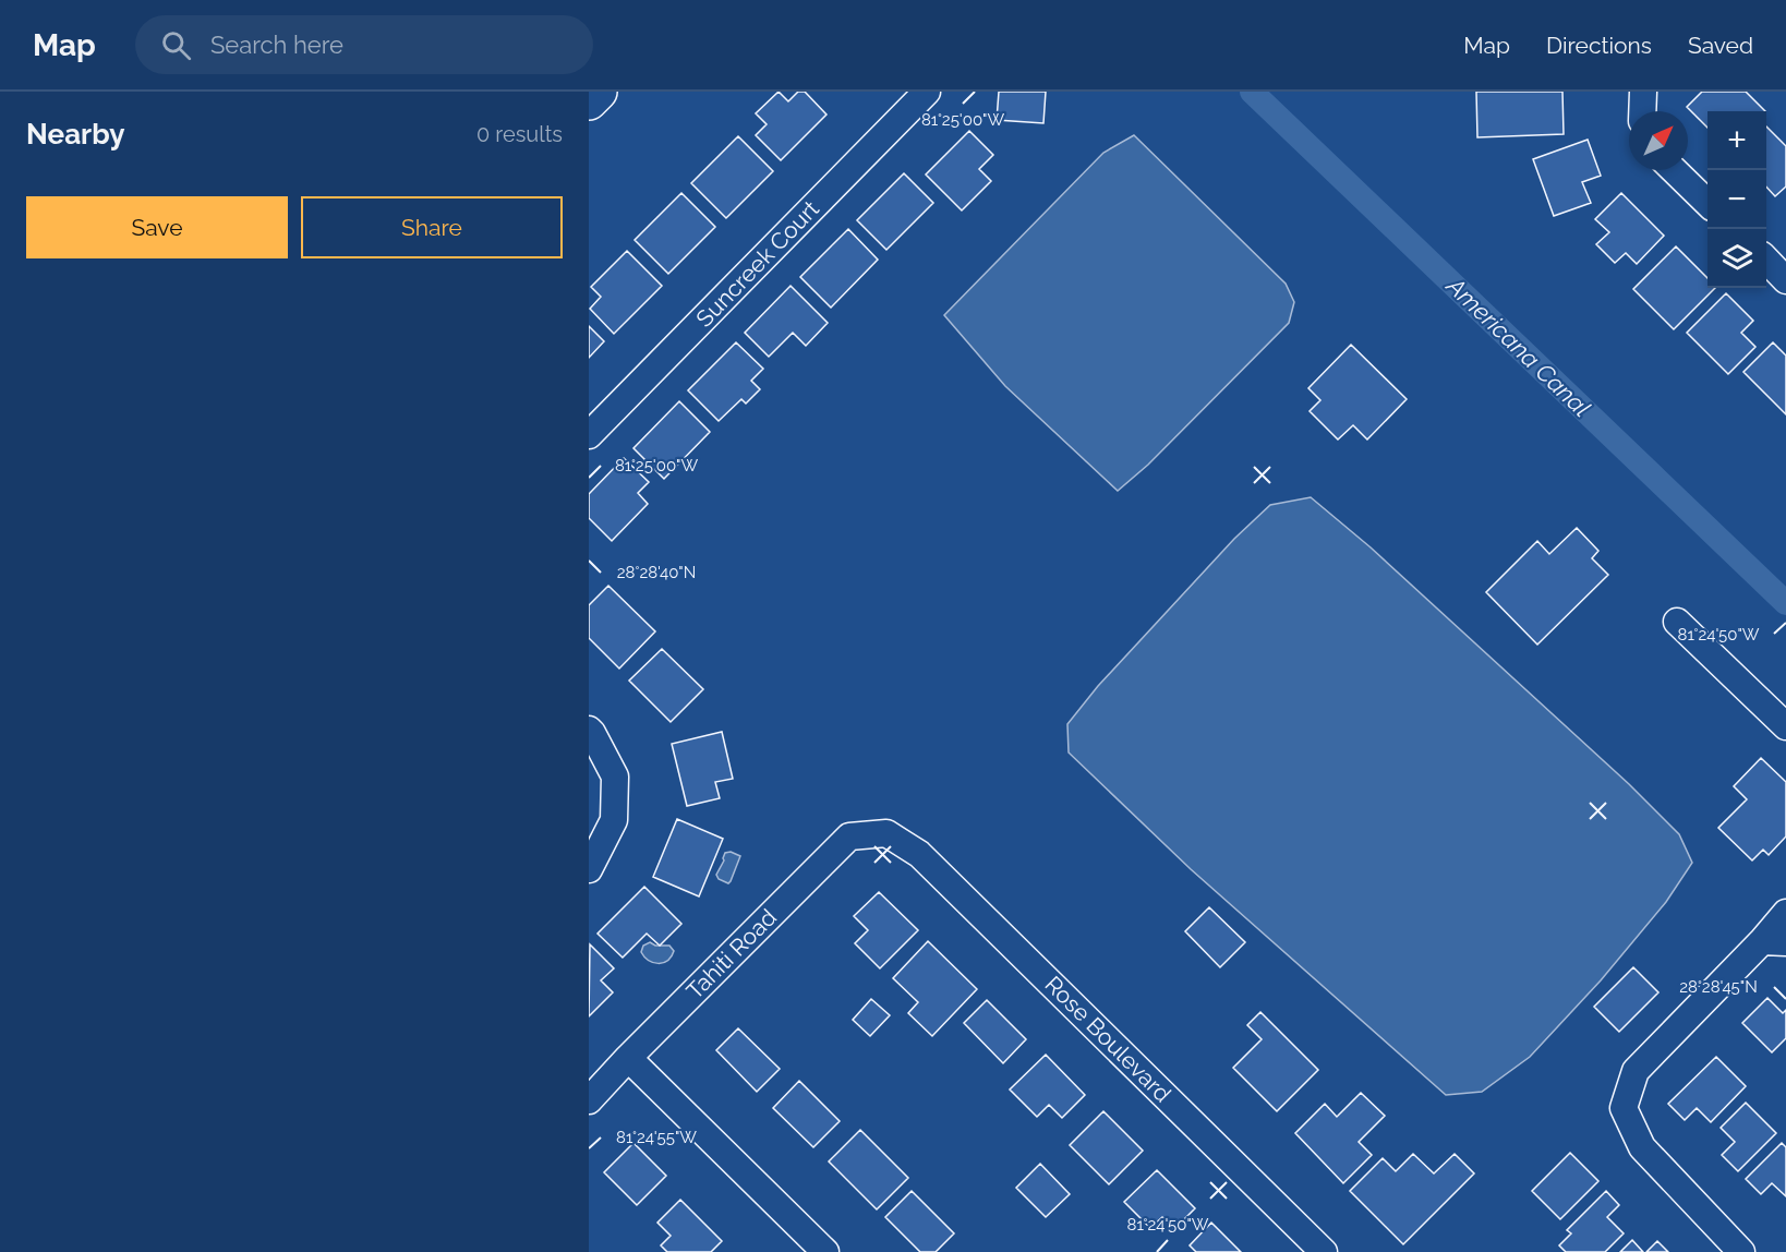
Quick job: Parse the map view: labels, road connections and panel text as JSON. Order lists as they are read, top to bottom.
{
  "streets": {
    "street": ["Suncreek Court", "Tahiti Road", "Rose Boulevard"]
  },
  "crossings": [
    ["Tahiti Road", "Rose Boulevard"]
  ],
  "water": ["Americana Canal"],
  "north": "top right",
  "page": {
    "header": "Map",
    "search": "Search here",
    "nav": ["Map", "Directions", "Saved"],
    "heading": ["Nearby", "0 results"],
    "map_buttons": ["+", "−"],
    "buttons": ["Save", "Share"]
  },
  "coordinates": [
    "81°25'00\"W",
    "28°28'40\"N",
    "81°24'50\"W",
    "28°28'45\"N",
    "81°24'55\"W"
  ]
}
